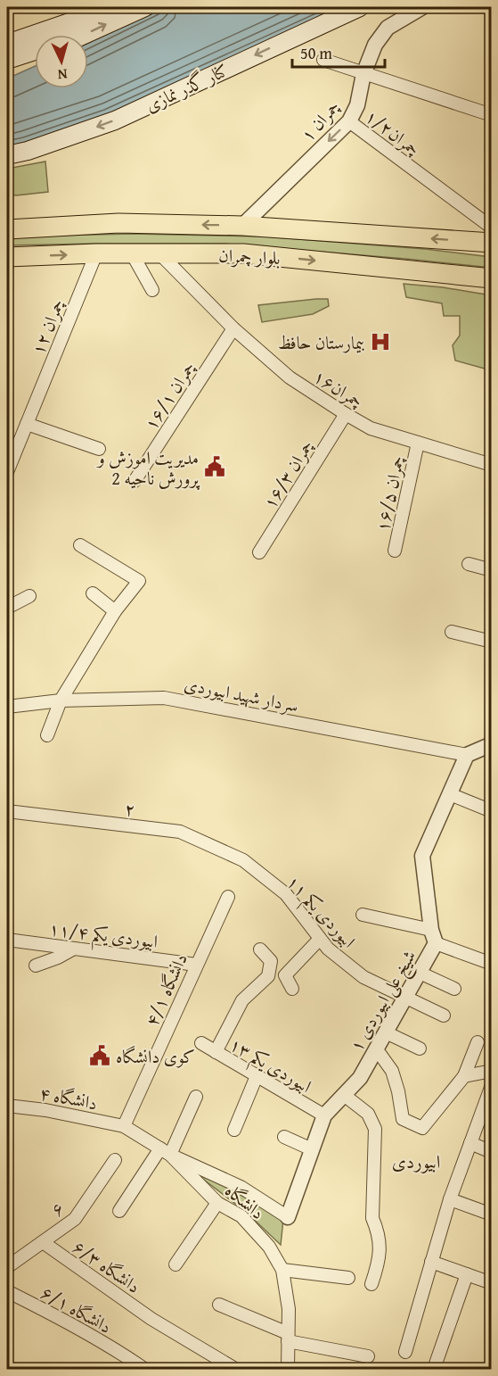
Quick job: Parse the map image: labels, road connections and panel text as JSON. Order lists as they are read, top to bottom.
{
  "streets": {
    "main road": ["کنار گذر نمازی", "بلوار چمران"],
    "street": [
      "چمران ۱",
      "چمران۱/۲",
      "۱۲ چمران",
      "چمران۱۶",
      "۱۶/۱ چمران",
      "۱۶/۳ چمران",
      "۱۶/۵ چمران",
      "سردار شهید ابیوردی",
      "۲",
      "۱۱ ابیوردی یکم",
      "۱۱/۴ ابیوردی یکم",
      "۴/۱ دانشگاه",
      "شیخ علی ابیوردی ۱",
      "۱۳ ابیوردی یکم",
      "۴ دانشگاه",
      "دانشگاه",
      "۶",
      "۶/۳ دانشگاه",
      "۶/۱ دانشگاه"
    ]
  },
  "crossings": [
    ["چمران ۱", "چمران۱/۲"],
    ["چمران ۱", "بلوار چمران"],
    ["بلوار چمران", "۱۲ چمران"],
    ["بلوار چمران", "چمران۱۶"],
    ["چمران۱۶", "۱۶/۱ چمران"],
    ["چمران۱۶", "۱۶/۳ چمران"],
    ["چمران۱۶", "۱۶/۵ چمران"],
    ["۲", "۱۱ ابیوردی یکم"],
    ["۱۱ ابیوردی یکم", "شیخ علی ابیوردی ۱"],
    ["۱۱/۴ ابیوردی یکم", "۴/۱ دانشگاه"],
    ["۴/۱ دانشگاه", "۴ دانشگاه"],
    ["۴/۱ دانشگاه", "دانشگاه"],
    ["شیخ علی ابیوردی ۱", "۱۳ ابیوردی یکم"],
    ["۴ دانشگاه", "دانشگاه"],
    ["۶", "۶/۳ دانشگاه"]
  ],
  "one_way": ["چمران ۱"],
  "districts": ["ابیوردی"],
  "places": {
    "hospital": ["بیمارستان حافظ"],
    "public building": ["مدیریت اموزش و پرورش ناحیه 2", "کوی دانشگاه"]
  },
  "scale_bar": "50 m",
  "north": "bottom"
}
